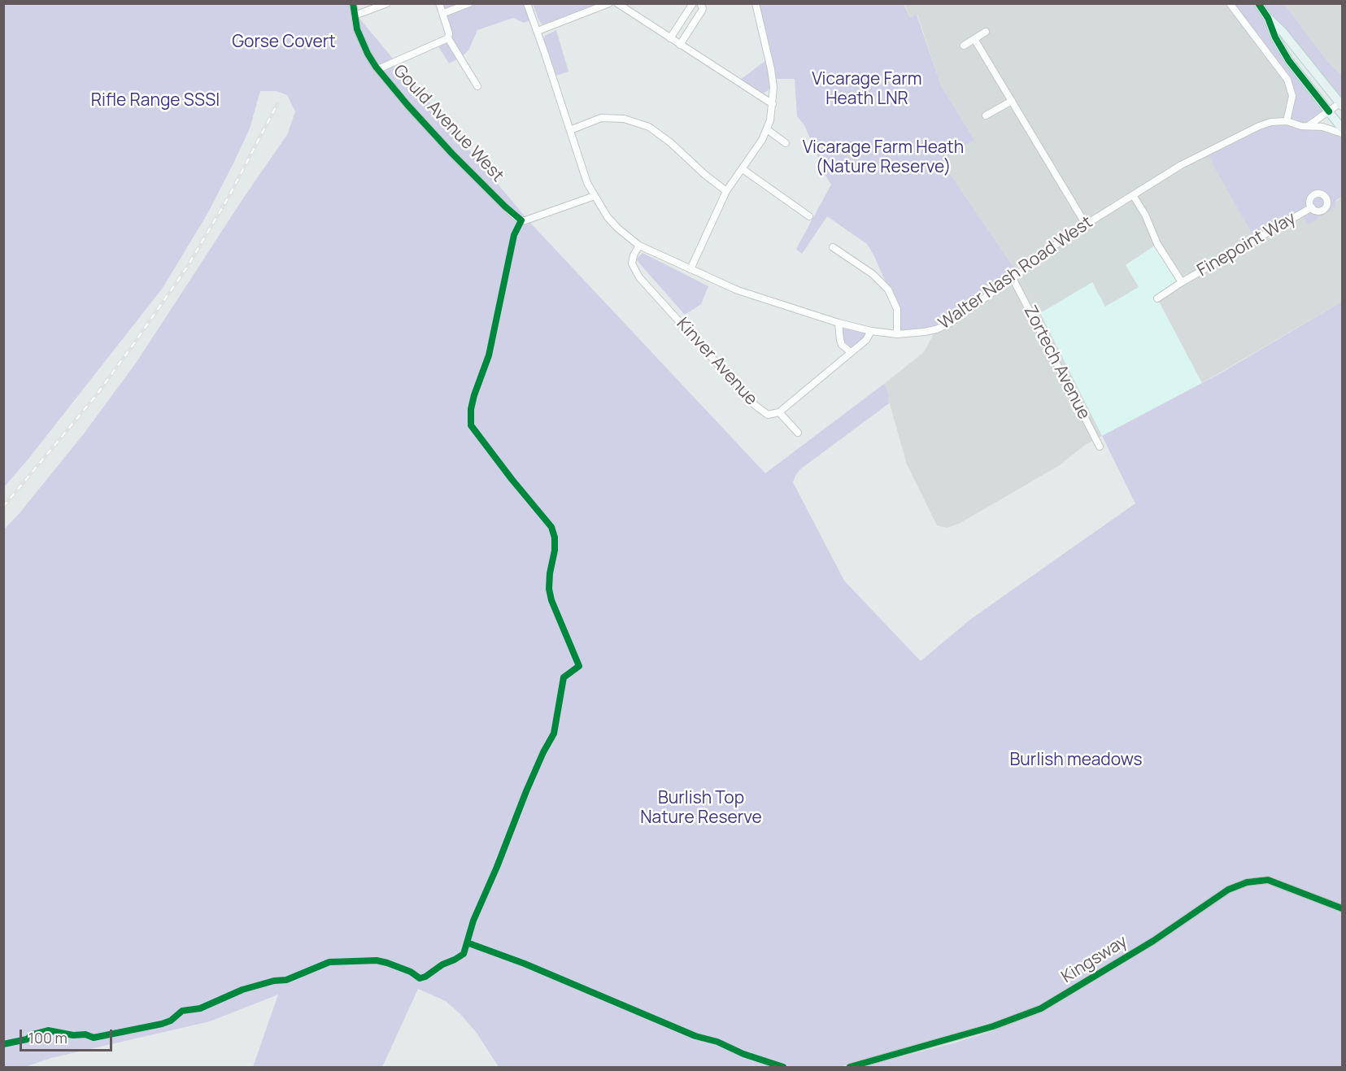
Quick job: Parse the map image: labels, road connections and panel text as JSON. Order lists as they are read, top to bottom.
{
  "streets": {
    "street": [
      "Gould Avenue West",
      "Finepoint Way",
      "Walter Nash Road West",
      "Kinver Avenue",
      "Zortech Avenue",
      "Kingsway"
    ]
  },
  "crossings": [
    ["Gould Avenue West", "Walter Nash Road West"],
    ["Finepoint Way", "Walter Nash Road West"],
    ["Walter Nash Road West", "Kinver Avenue"],
    ["Walter Nash Road West", "Zortech Avenue"]
  ],
  "parks": [
    "Gorse Covert",
    "Vicarage Farm Heath LNR",
    "Rifle Range SSSI",
    "Vicarage Farm Heath (Nature Reserve)",
    "Burlish meadows",
    "Burlish Top Nature Reserve"
  ],
  "scale_bar": "100 m"
}
